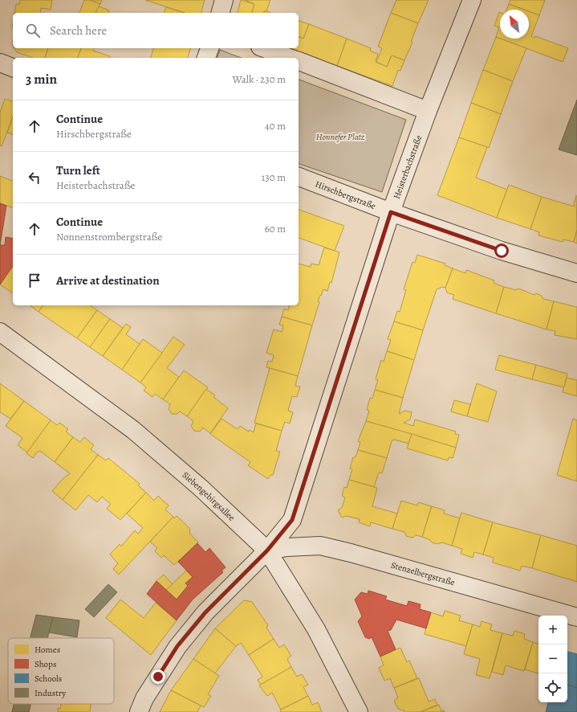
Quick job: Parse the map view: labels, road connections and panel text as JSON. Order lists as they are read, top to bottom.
{
  "streets": {
    "street": [
      "Heisterbachstraße",
      "Hirschbergstraße",
      "Siebengebirgsallee",
      "Stenzelbergstraße"
    ]
  },
  "crossings": [
    ["Heisterbachstraße", "Hirschbergstraße"],
    ["Heisterbachstraße", "Siebengebirgsallee"],
    ["Heisterbachstraße", "Stenzelbergstraße"],
    ["Siebengebirgsallee", "Stenzelbergstraße"]
  ],
  "parks": ["Honnefer Platz"],
  "legend": [
    "Homes",
    "Shops",
    "Schools",
    "Industry"
  ],
  "north": "top left",
  "page": {
    "search": "Search here",
    "heading": ["3 min", "Walk · 230 m"],
    "list": [
      ["Continue", "Hirschbergstraße", "40 m"],
      ["Turn left", "Heisterbachstraße", "130 m"],
      ["Continue", "Nonnenstrombergstraße", "60 m"],
      "Arrive at destination"
    ],
    "map_buttons": ["+", "−"]
  }
}
